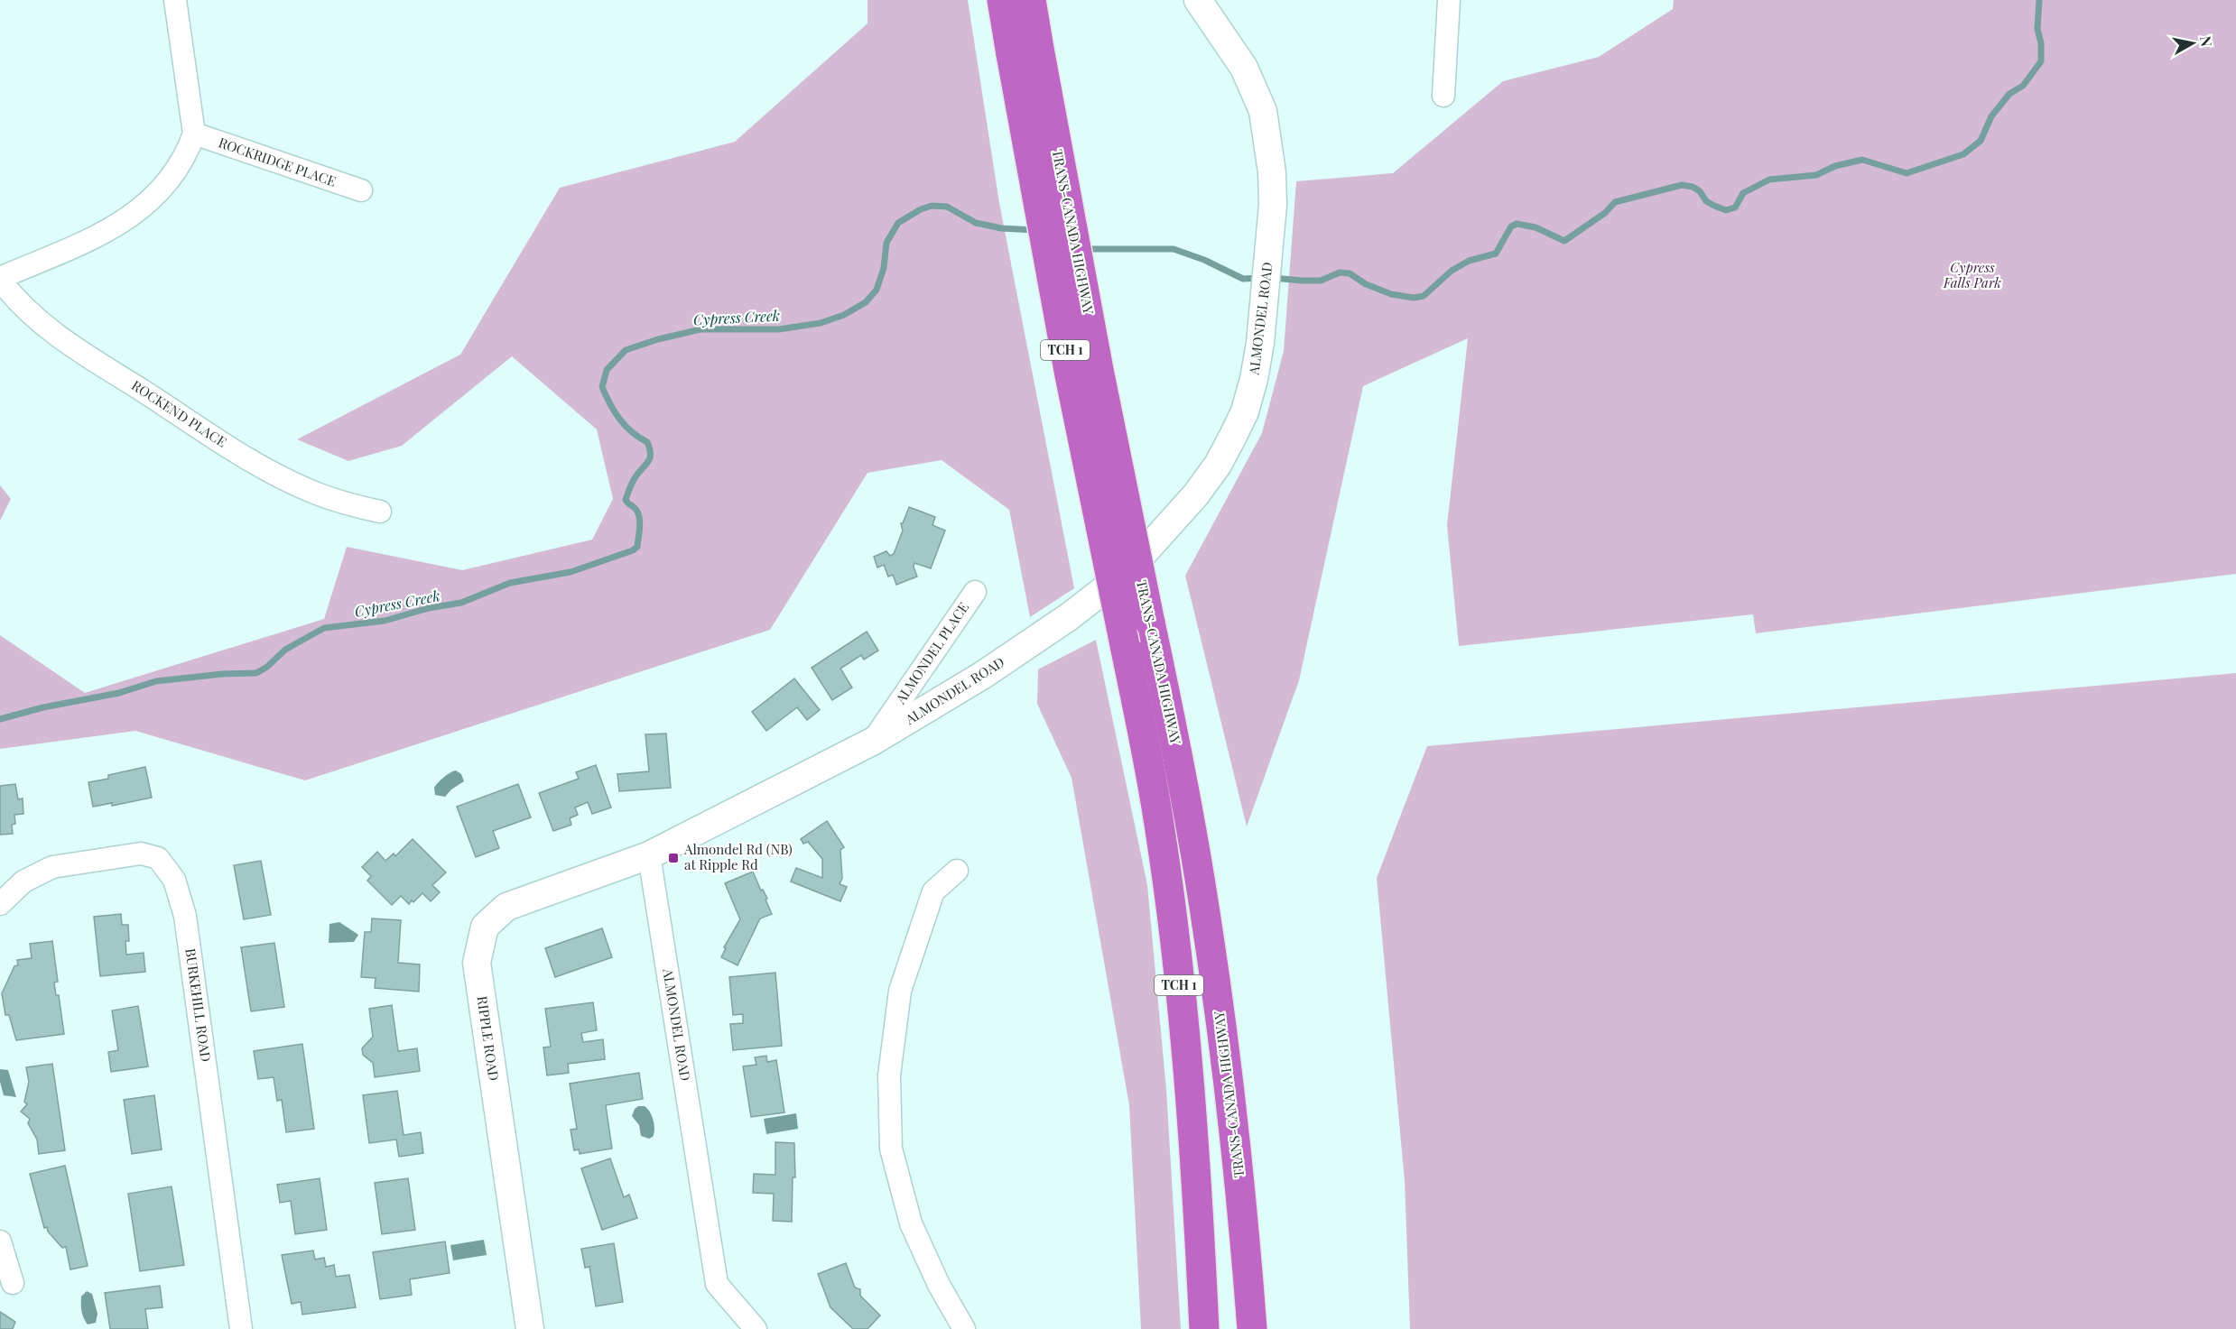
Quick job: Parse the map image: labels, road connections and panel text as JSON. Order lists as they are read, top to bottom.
{
  "streets": {
    "highway": ["TRANS-CANADA HIGHWAY", "TCH 1"],
    "street": [
      "ROCKRIDGE PLACE",
      "ALMONDEL ROAD",
      "ROCKEND PLACE",
      "ALMONDEL PLACE",
      "BURKEHILL ROAD",
      "RIPPLE ROAD"
    ]
  },
  "crossings": [
    ["ALMONDEL ROAD", "ALMONDEL PLACE"],
    ["ALMONDEL ROAD", "RIPPLE ROAD"]
  ],
  "water": ["Cypress Creek"],
  "parks": ["Cypress Falls Park"],
  "places": {
    "transit": ["Almondel Rd (NB) at Ripple Rd"]
  },
  "north": "right"
}
